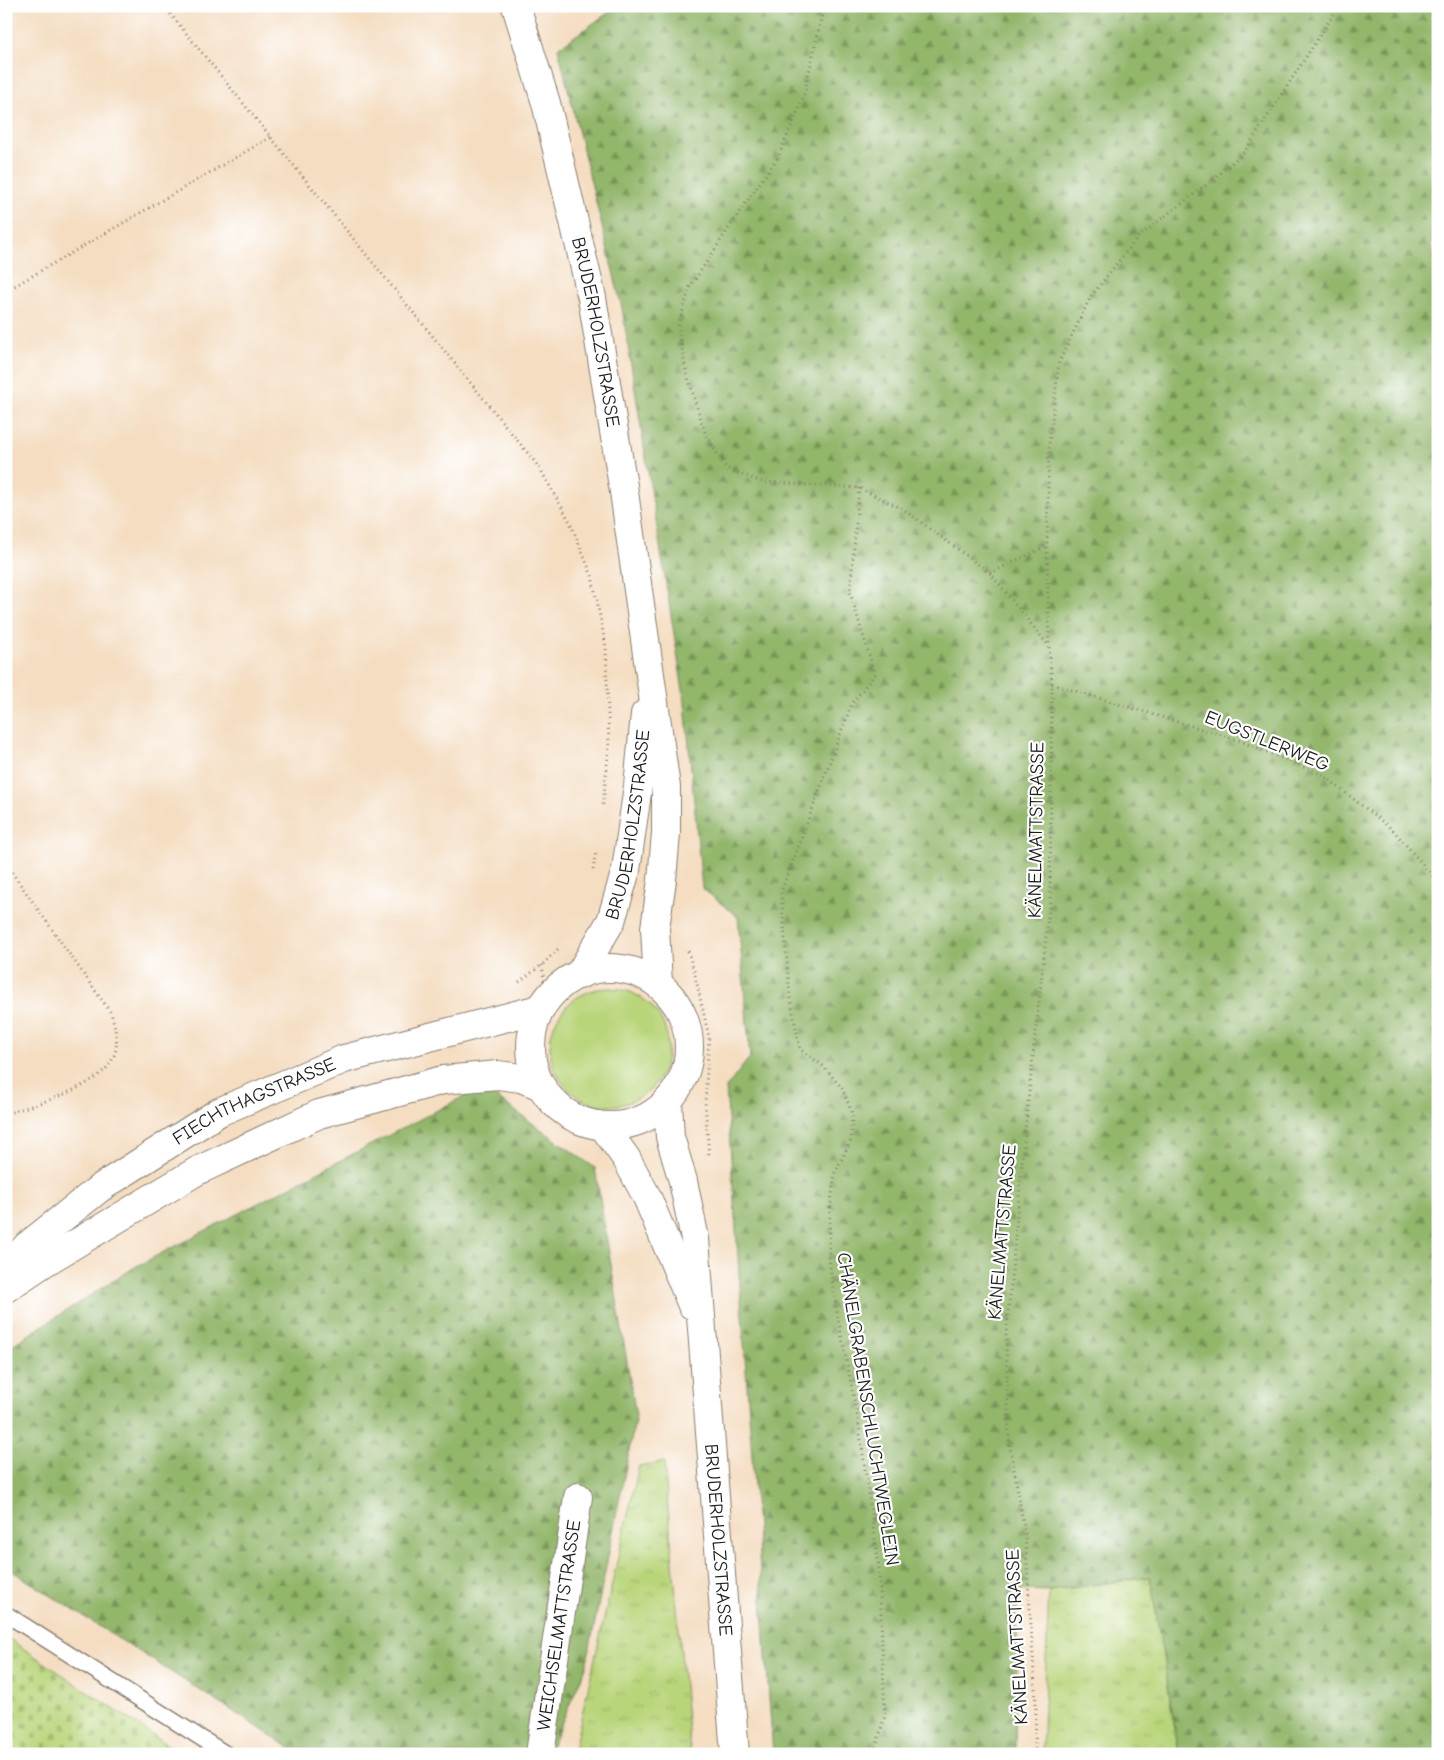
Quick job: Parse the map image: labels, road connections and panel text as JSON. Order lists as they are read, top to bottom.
{
  "streets": {
    "main road": ["BRUDERHOLZSTRASSE", "FIECHTHAGSTRASSE", "WEICHSELMATTSTRASSE"],
    "path": ["EUGSTLERWEG", "KÄNELMATTSTRASSE", "CHÄNELGRABENSCHLUCHTWEGLEIN"]
  },
  "crossings": [
    ["BRUDERHOLZSTRASSE", "FIECHTHAGSTRASSE"],
    ["EUGSTLERWEG", "KÄNELMATTSTRASSE"]
  ]
}
